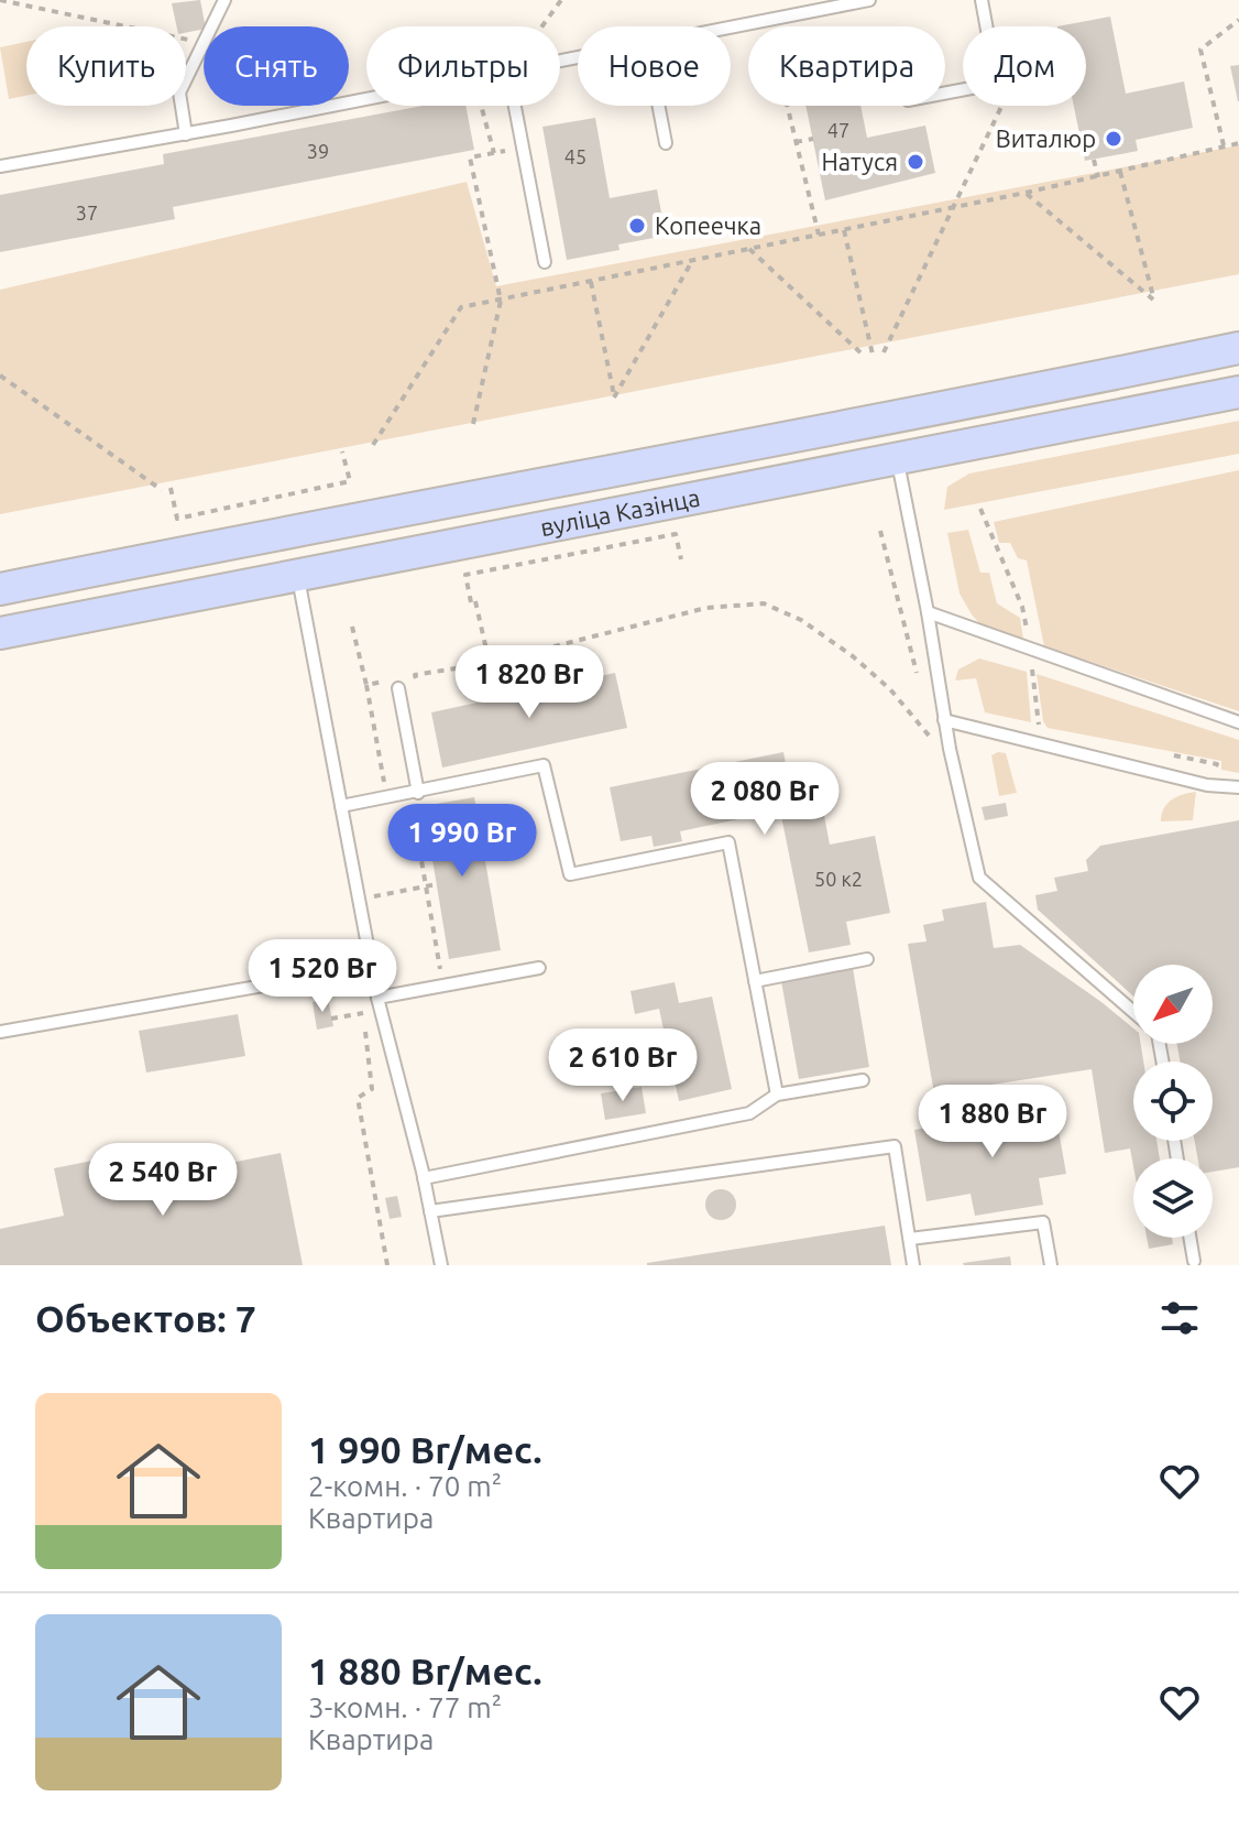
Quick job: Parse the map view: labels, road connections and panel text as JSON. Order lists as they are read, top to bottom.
{
  "streets": {
    "main road": ["вуліца Казінца"]
  },
  "places": ["Виталюр", "Натуся", "Копеечка"],
  "house_numbers": [
    "47",
    "39",
    "45",
    "37",
    "50 к2"
  ],
  "north": "bottom left",
  "page": {
    "chip": [
      "Купить",
      "Снять",
      "Фильтры",
      "Новое",
      "Квартира",
      "Дом"
    ],
    "price": [
      "1 820 Br",
      "2 080 Br",
      "1 990 Br",
      "1 520 Br",
      "2 610 Br",
      "1 880 Br",
      "2 540 Br"
    ],
    "heading": "Объектов: 7",
    "list": [
      {
        "name": "1 990 Br/мес.",
        "note": "2-комн. · 70 m² · Квартира"
      },
      {
        "name": "1 880 Br/мес.",
        "note": "3-комн. · 77 m² · Квартира"
      }
    ]
  }
}
